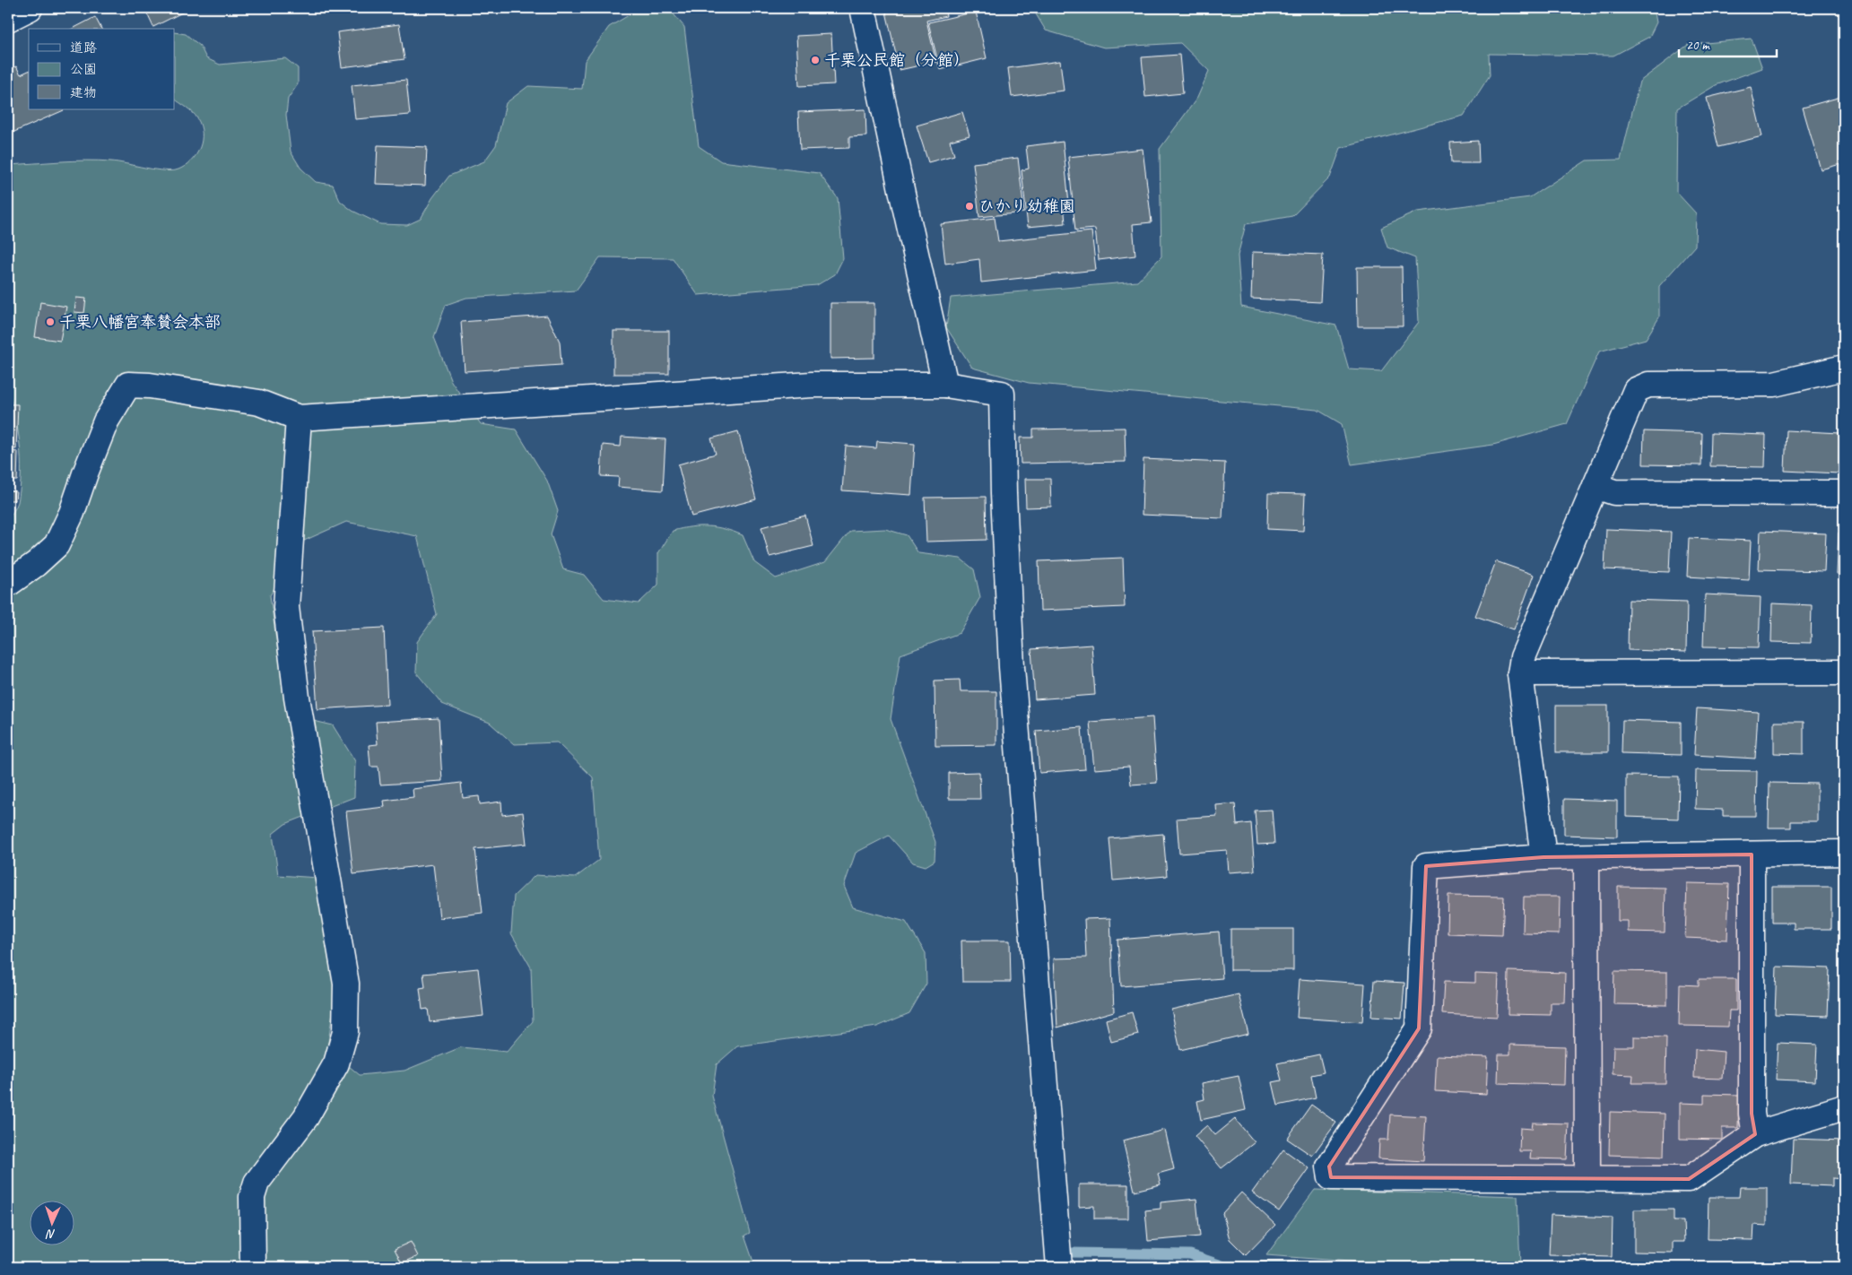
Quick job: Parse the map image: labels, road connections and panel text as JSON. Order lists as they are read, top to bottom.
{
  "places": ["千栗公民館（分館）", "ひかり幼稚園", "千栗八幡宮奉賛会本部"],
  "legend": ["道路", "公園", "建物"],
  "scale_bar": "20 m",
  "north": "bottom"
}
